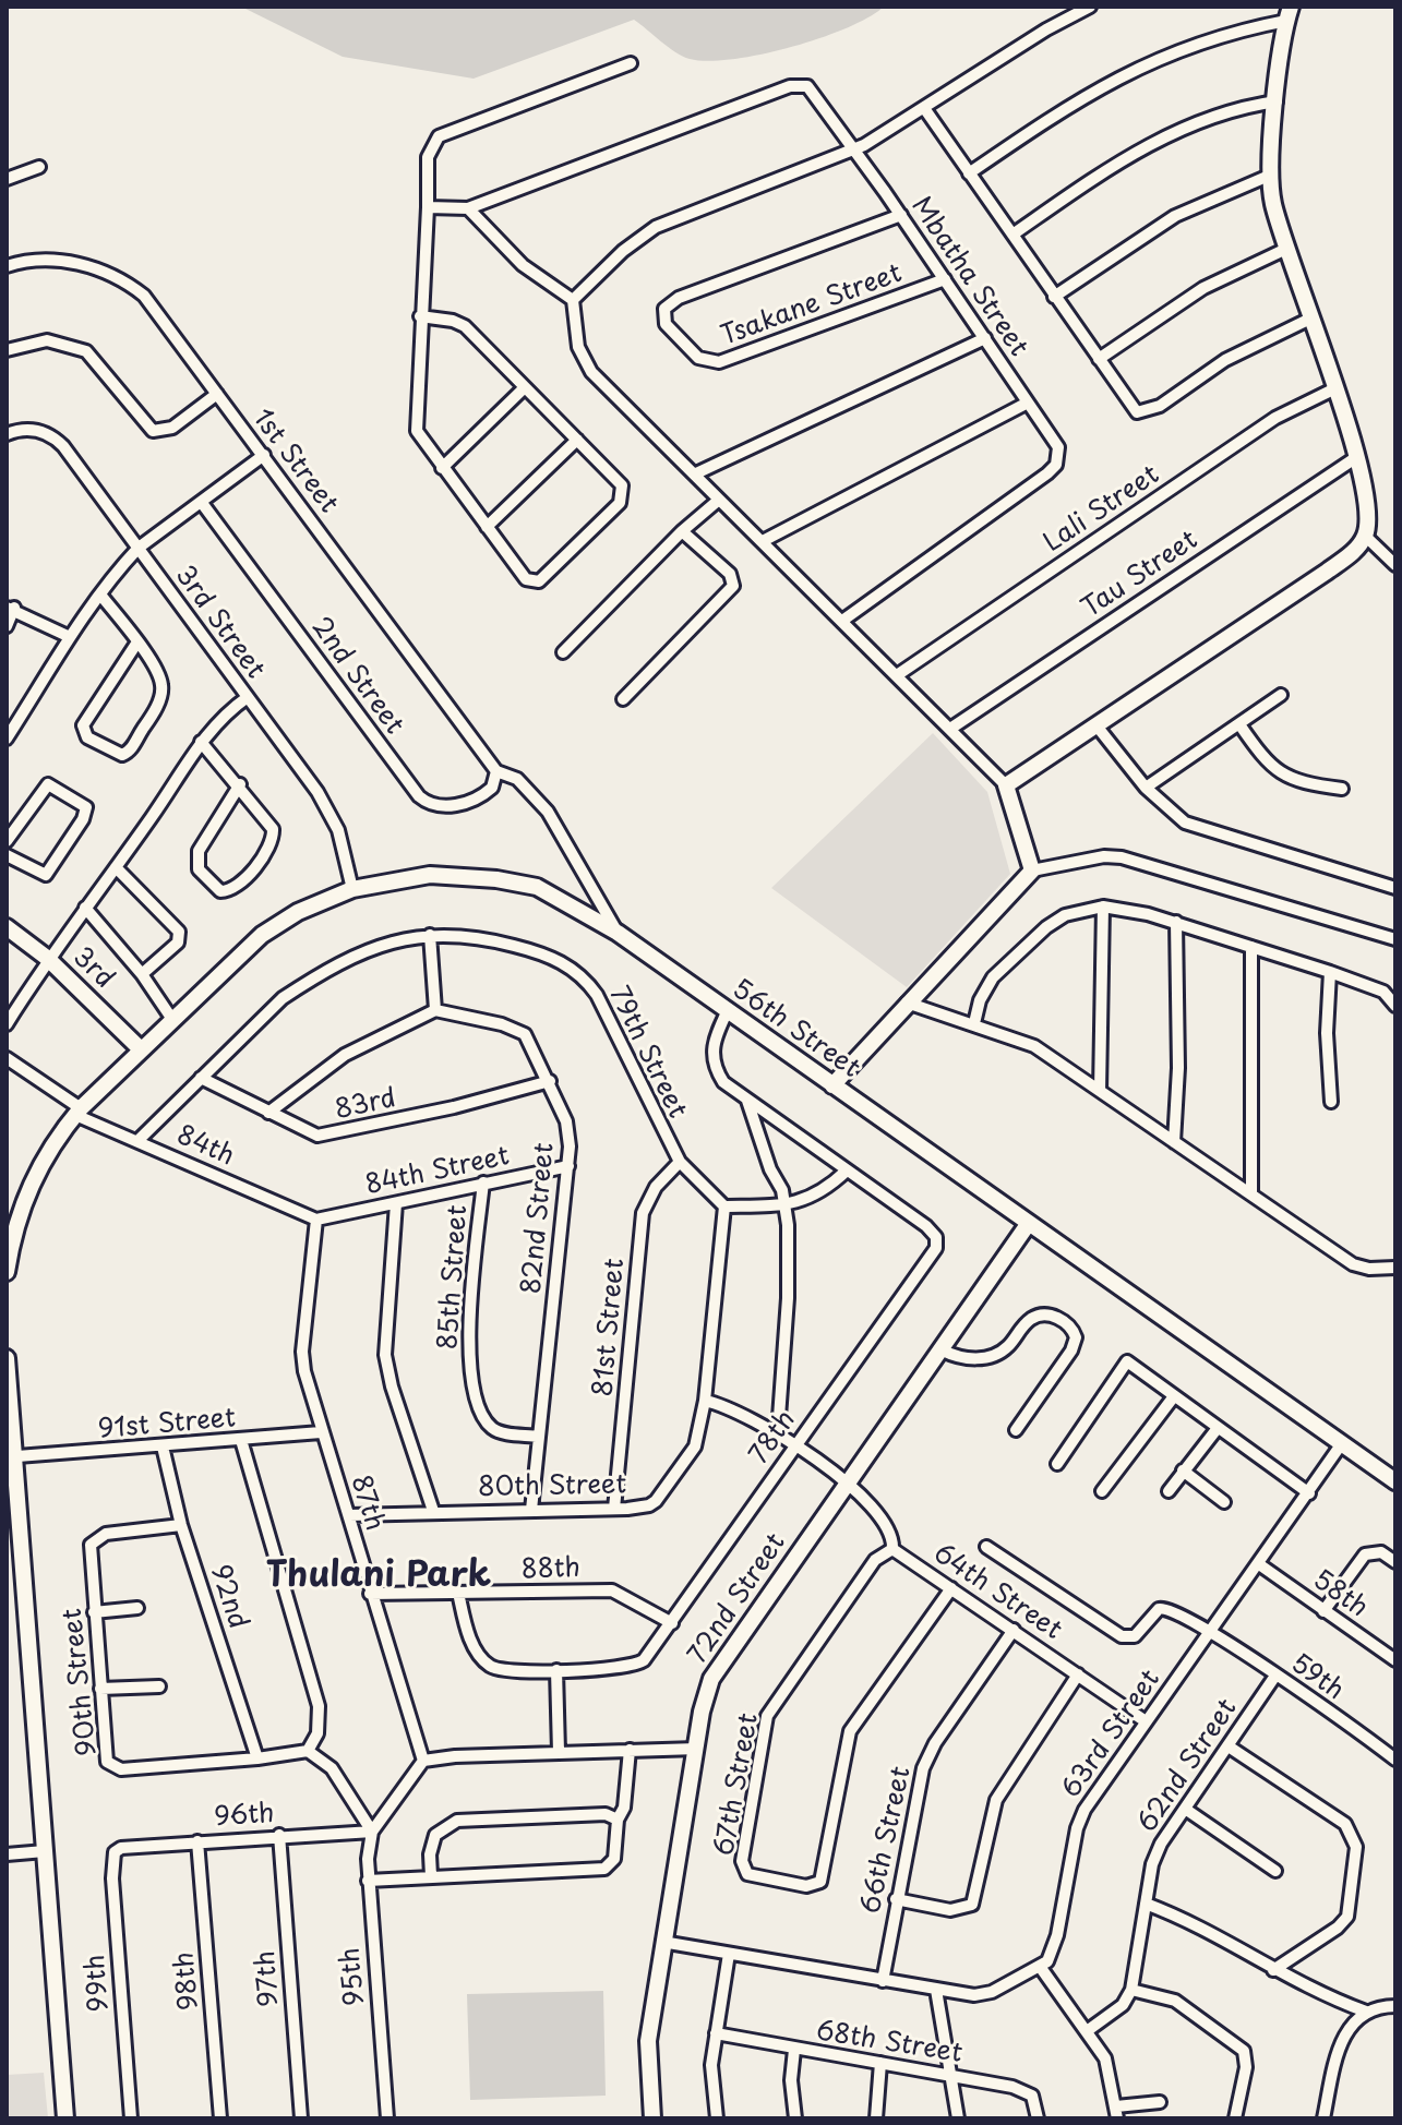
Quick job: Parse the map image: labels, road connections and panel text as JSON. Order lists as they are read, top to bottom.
{
  "streets": {
    "street": [
      "Mbatha Street",
      "Tsakane Street",
      "1st Street",
      "Lali Street",
      "Tau Street",
      "3rd Street",
      "2nd Street",
      "3rd",
      "56th Street",
      "79th Street",
      "83rd",
      "84th",
      "84th Street",
      "82nd Street",
      "85th Street",
      "81st Street",
      "91st Street",
      "78th",
      "80th Street",
      "87th",
      "88th",
      "64th Street",
      "58th",
      "92nd",
      "72nd Street",
      "59th",
      "90th Street",
      "63rd Street",
      "62nd Street",
      "67th Street",
      "96th",
      "66th Street",
      "95th",
      "97th",
      "98th",
      "99th",
      "68th Street"
    ]
  },
  "crossings": [
    ["Mbatha Street", "Tsakane Street"],
    ["1st Street", "2nd Street"],
    ["3rd Street", "56th Street"],
    ["3rd", "56th Street"],
    ["56th Street", "84th"],
    ["56th Street", "78th"],
    ["56th Street", "72nd Street"],
    ["56th Street", "63rd Street"],
    ["79th Street", "83rd"],
    ["79th Street", "84th"],
    ["79th Street", "81st Street"],
    ["79th Street", "80th Street"],
    ["83rd", "82nd Street"],
    ["84th", "84th Street"],
    ["84th", "87th"],
    ["84th Street", "82nd Street"],
    ["84th Street", "85th Street"],
    ["84th Street", "87th"],
    ["82nd Street", "85th Street"],
    ["82nd Street", "80th Street"],
    ["81st Street", "80th Street"],
    ["91st Street", "87th"],
    ["91st Street", "92nd"],
    ["78th", "88th"],
    ["78th", "64th Street"],
    ["80th Street", "87th"],
    ["80th Street", "64th Street"],
    ["87th", "88th"],
    ["64th Street", "72nd Street"],
    ["64th Street", "63rd Street"],
    ["64th Street", "67th Street"],
    ["64th Street", "66th Street"],
    ["58th", "63rd Street"],
    ["92nd", "90th Street"],
    ["59th", "63rd Street"],
    ["59th", "62nd Street"],
    ["96th", "95th"],
    ["96th", "97th"],
    ["96th", "98th"],
    ["96th", "99th"]
  ],
  "districts": ["Thulani Park"]
}
